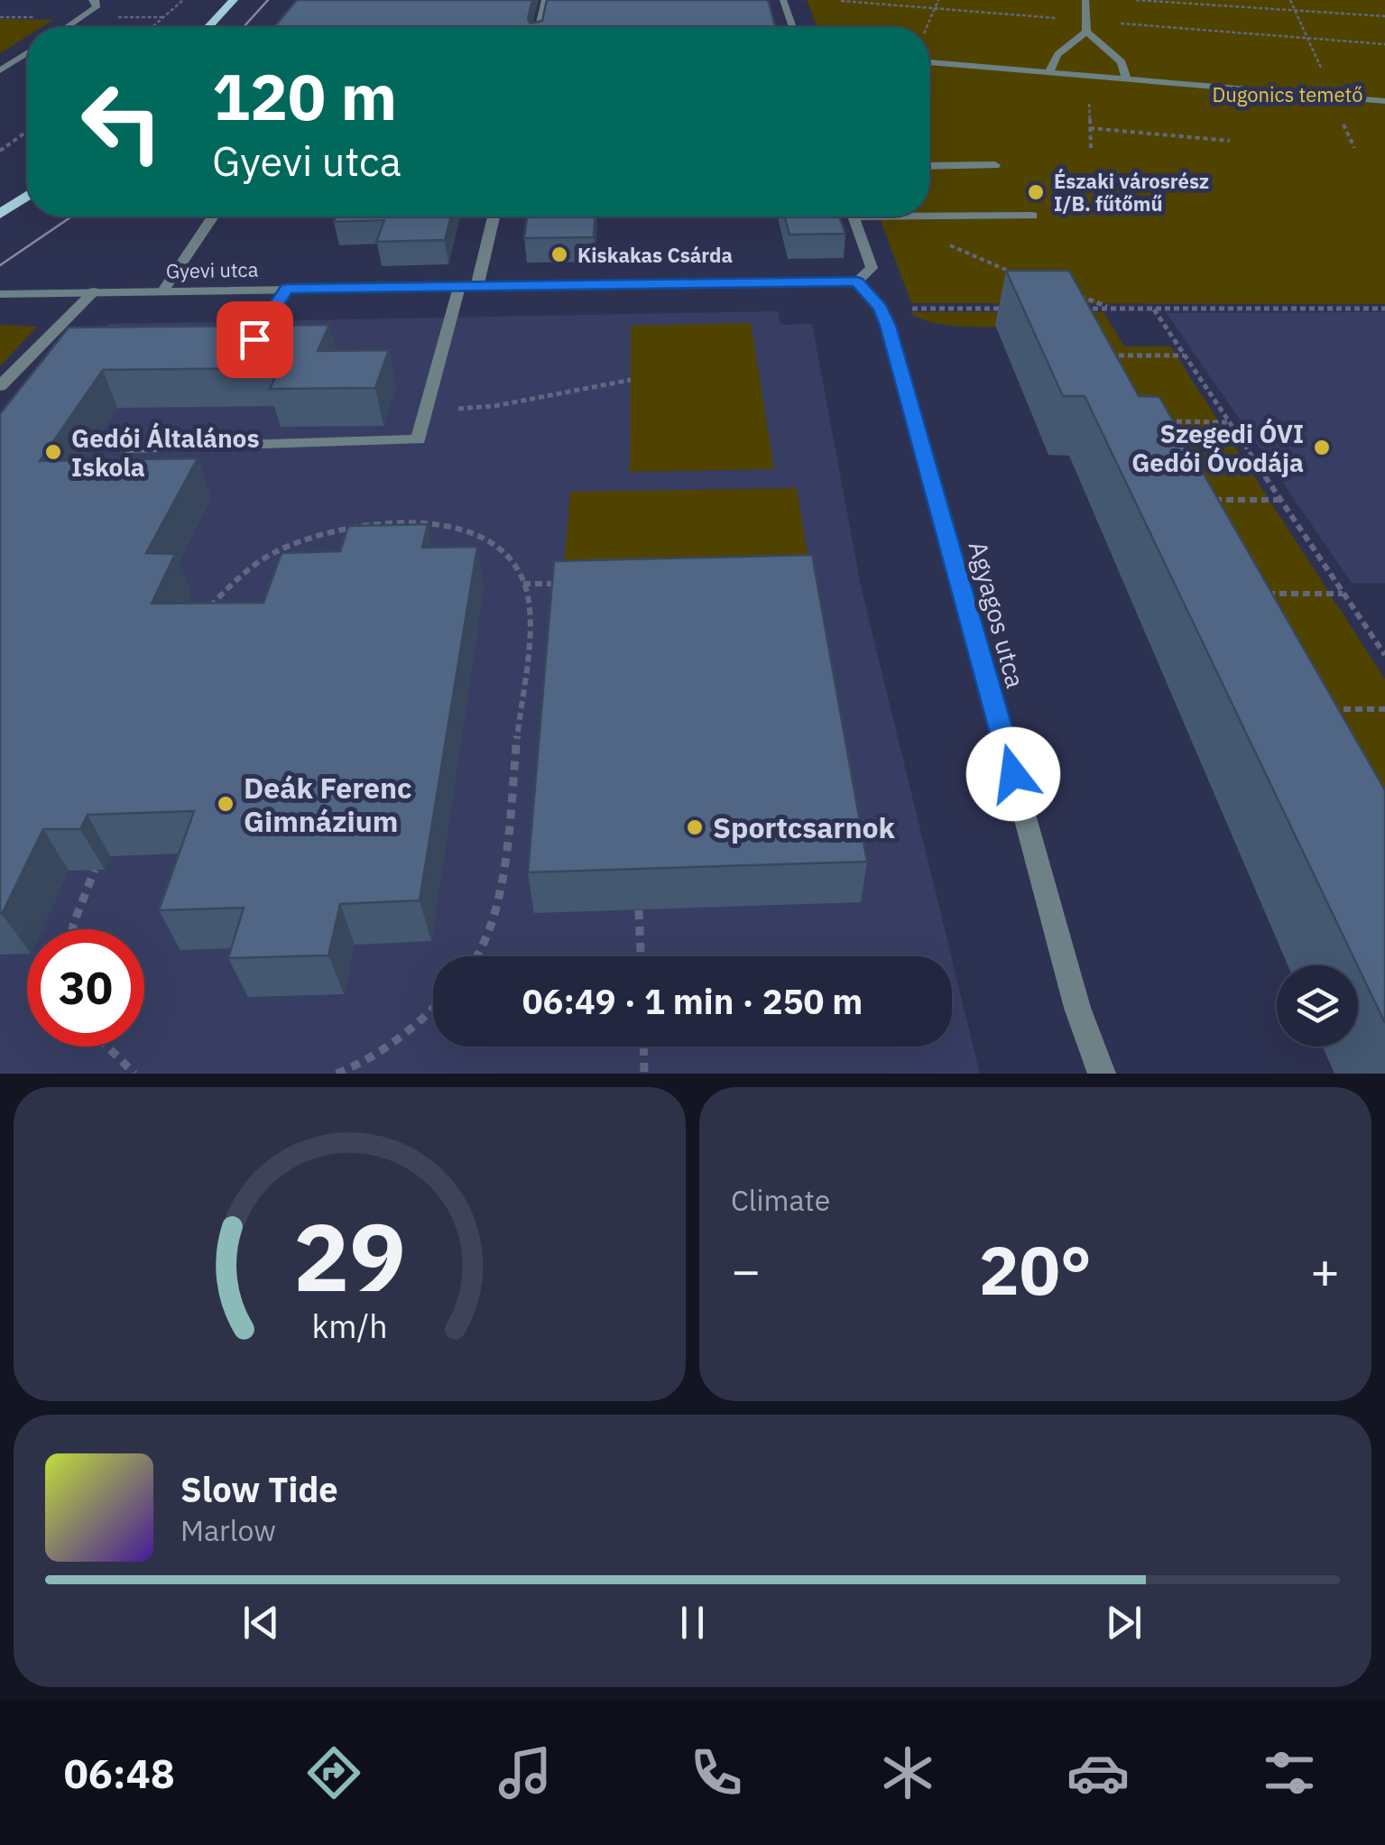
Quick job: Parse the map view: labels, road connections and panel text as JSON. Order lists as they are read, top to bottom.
{
  "streets": {
    "street": ["Gyevi utca", "Agyagos utca"]
  },
  "crossings": [
    ["Gyevi utca", "Agyagos utca"]
  ],
  "parks": ["Dugonics temető"],
  "places": [
    "Északi városrész I/B. fűtőmű",
    "Kiskakas Csárda",
    "Szegedi ÓVI Gedói Óvodája",
    "Gedói Általános Iskola",
    "Deák Ferenc Gimnázium",
    "Sportcsarnok"
  ],
  "page": {
    "turn": ["120 m", "Gyevi utca"],
    "limit": "30",
    "trip": "06:49 · 1 min · 250 m",
    "tile": "Climate",
    "heat": ["−", "20°", "+"],
    "song": ["Slow Tide", "Marlow"],
    "tabs": "06:48",
    "gauge": ["29", "km/h"]
  }
}
